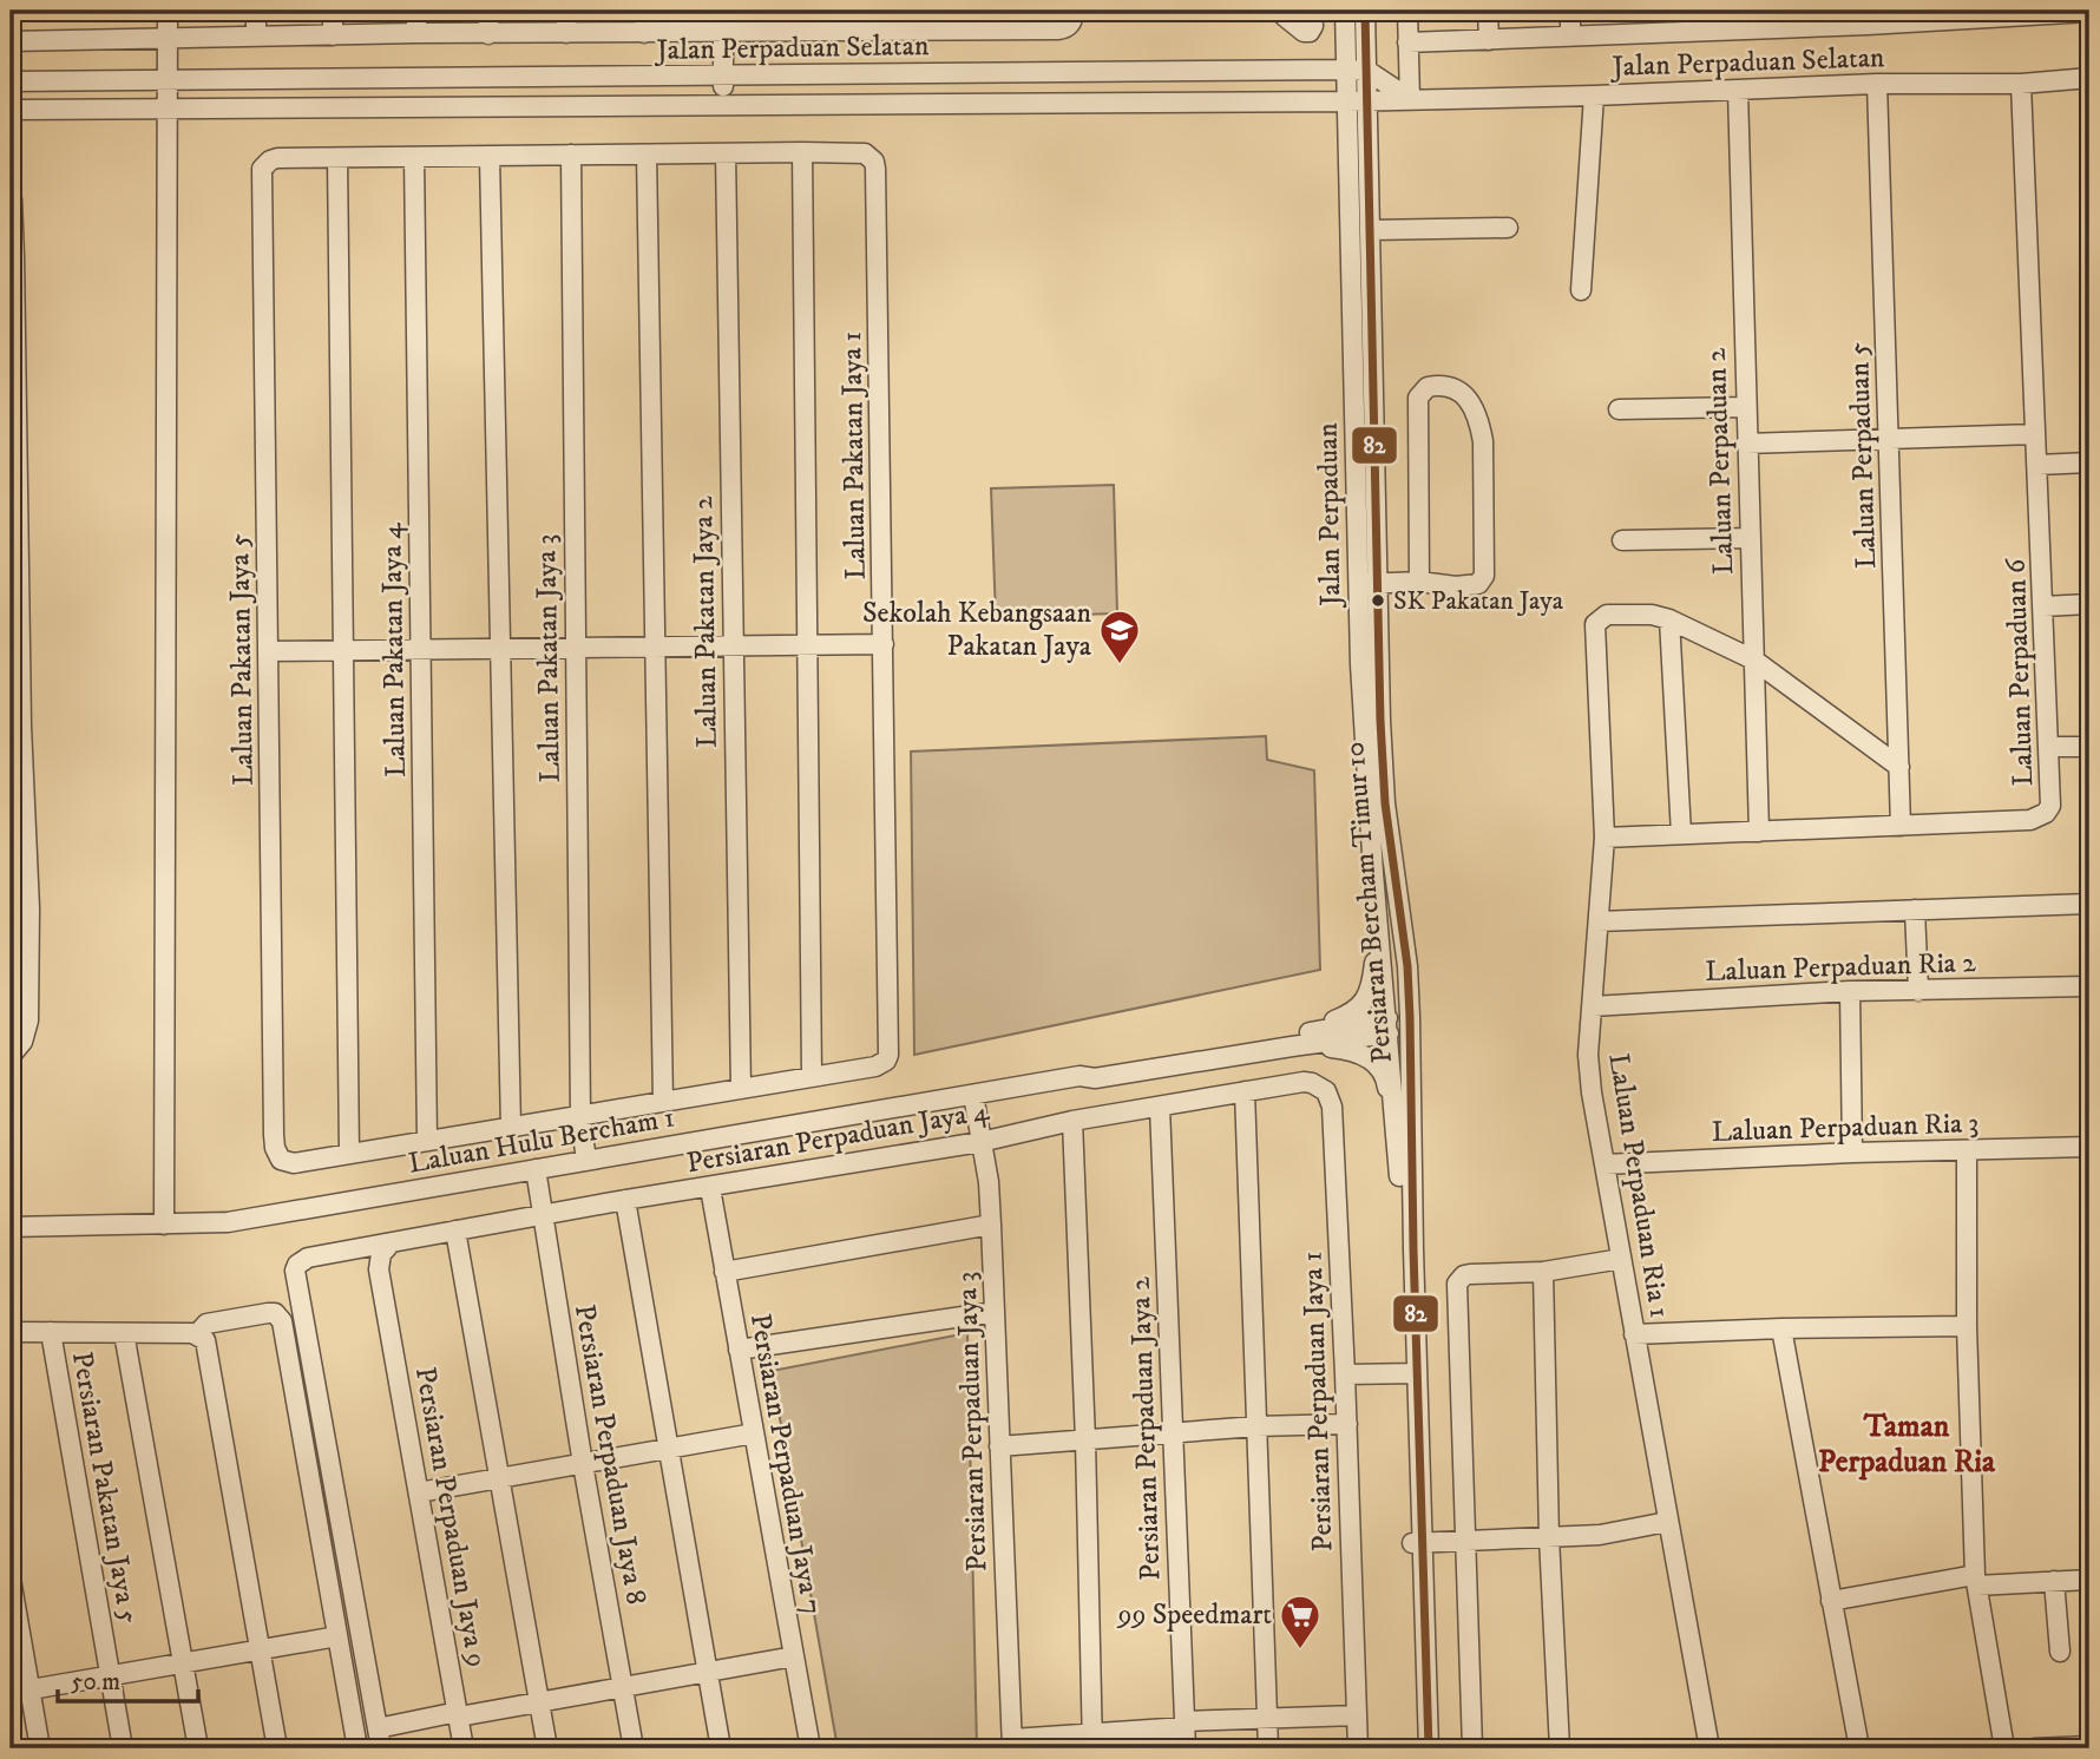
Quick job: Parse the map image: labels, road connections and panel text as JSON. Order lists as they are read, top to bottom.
{
  "streets": {
    "street": [
      "Jalan Perpaduan Selatan",
      "Laluan Pakatan Jaya 1",
      "Laluan Perpaduan 5",
      "Laluan Perpaduan 2",
      "Jalan Perpaduan",
      "Laluan Pakatan Jaya 2",
      "Laluan Pakatan Jaya 4",
      "Laluan Pakatan Jaya 3",
      "Laluan Pakatan Jaya 5",
      "Laluan Perpaduan 6",
      "Persiaran Bercham Timur 10",
      "Laluan Perpaduan Ria 2",
      "Laluan Perpaduan Ria 3",
      "Persiaran Perpaduan Jaya 4",
      "Laluan Hulu Bercham 1",
      "Laluan Perpaduan Ria 1",
      "Persiaran Perpaduan Jaya 1",
      "Persiaran Perpaduan Jaya 3",
      "Persiaran Perpaduan Jaya 2",
      "Persiaran Perpaduan Jaya 8",
      "Persiaran Perpaduan Jaya 7",
      "Persiaran Pakatan Jaya 5",
      "Persiaran Perpaduan Jaya 9"
    ]
  },
  "crossings": [
    ["Jalan Perpaduan Selatan", "Laluan Perpaduan 5"],
    ["Jalan Perpaduan Selatan", "Laluan Perpaduan 2"],
    ["Jalan Perpaduan Selatan", "Jalan Perpaduan"],
    ["Jalan Perpaduan Selatan", "Laluan Perpaduan 6"],
    ["Jalan Perpaduan Selatan", "Persiaran Bercham Timur 10"],
    ["Laluan Perpaduan 5", "Laluan Perpaduan 6"],
    ["Laluan Perpaduan 2", "Laluan Perpaduan 6"],
    ["Jalan Perpaduan", "Persiaran Bercham Timur 10"],
    ["Jalan Perpaduan", "Laluan Hulu Bercham 1"],
    ["Laluan Pakatan Jaya 3", "Laluan Hulu Bercham 1"],
    ["Laluan Perpaduan 6", "Laluan Perpaduan Ria 1"],
    ["Persiaran Bercham Timur 10", "Laluan Hulu Bercham 1"],
    ["Laluan Perpaduan Ria 2", "Laluan Perpaduan Ria 1"],
    ["Laluan Perpaduan Ria 3", "Laluan Perpaduan Ria 1"],
    ["Persiaran Perpaduan Jaya 4", "Persiaran Perpaduan Jaya 1"],
    ["Persiaran Perpaduan Jaya 4", "Persiaran Perpaduan Jaya 3"],
    ["Persiaran Perpaduan Jaya 4", "Persiaran Perpaduan Jaya 2"],
    ["Persiaran Perpaduan Jaya 4", "Persiaran Perpaduan Jaya 8"],
    ["Persiaran Perpaduan Jaya 4", "Persiaran Perpaduan Jaya 7"],
    ["Persiaran Perpaduan Jaya 4", "Persiaran Perpaduan Jaya 9"],
    ["Laluan Hulu Bercham 1", "Persiaran Perpaduan Jaya 3"],
    ["Laluan Hulu Bercham 1", "Persiaran Perpaduan Jaya 8"]
  ],
  "districts": ["Taman Perpaduan Ria"],
  "places": {
    "other": ["SK Pakatan Jaya"],
    "school or university": ["Sekolah Kebangsaan Pakatan Jaya"],
    "supermarket": ["99 Speedmart"]
  },
  "lines": ["transit line 82"],
  "scale_bar": "50 m"
}
